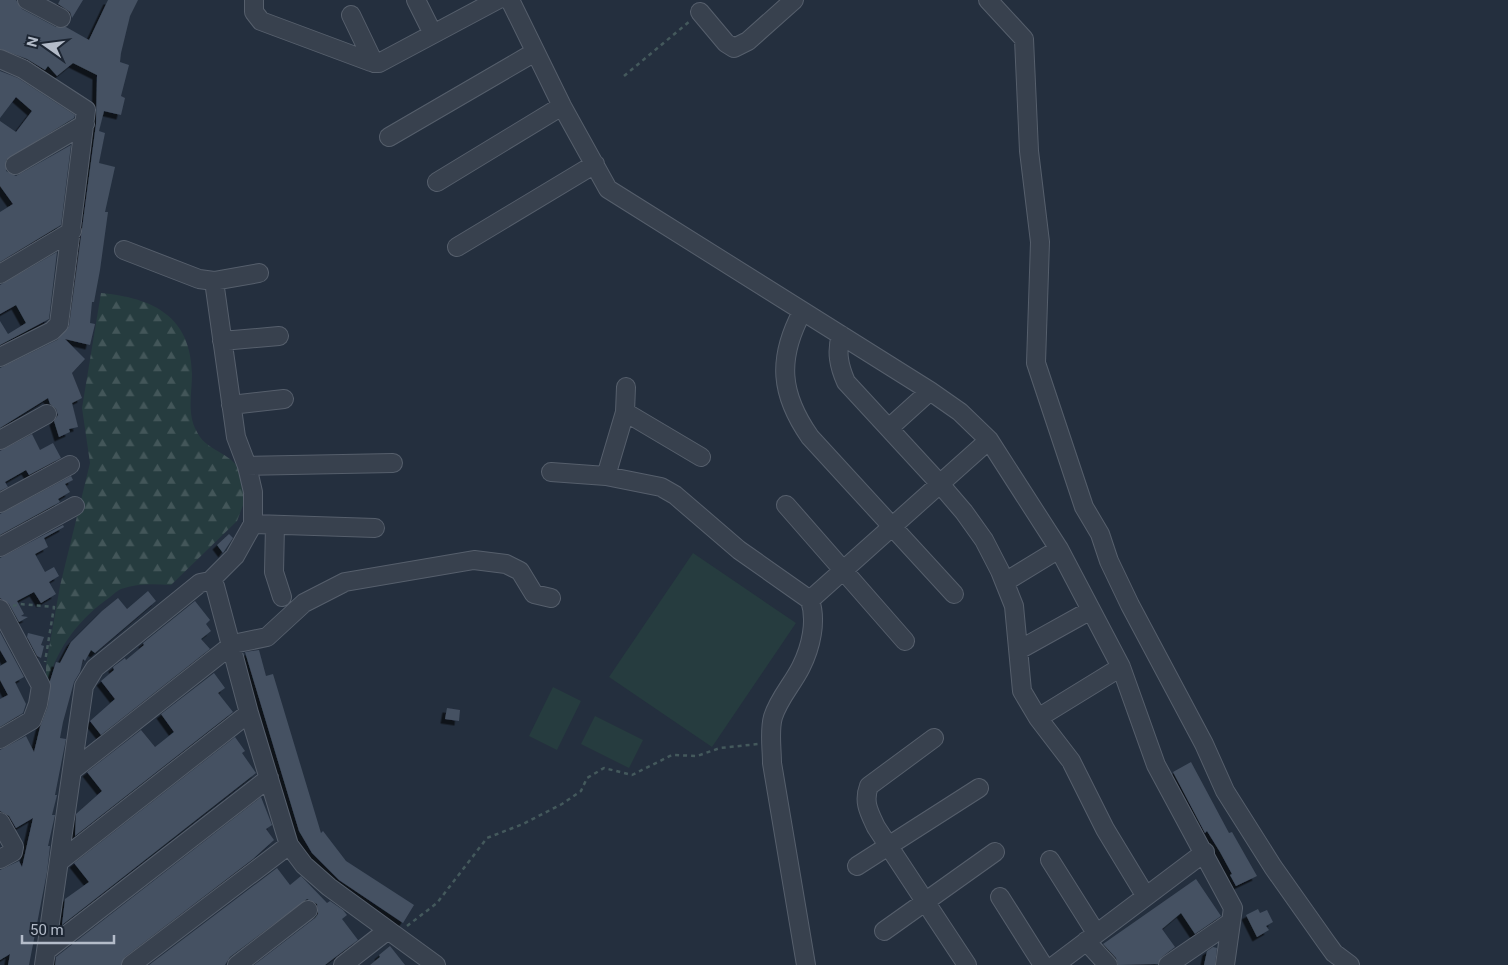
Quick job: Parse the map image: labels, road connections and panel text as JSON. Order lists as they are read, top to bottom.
{
  "scale_bar": "50 m",
  "north": "left"
}
